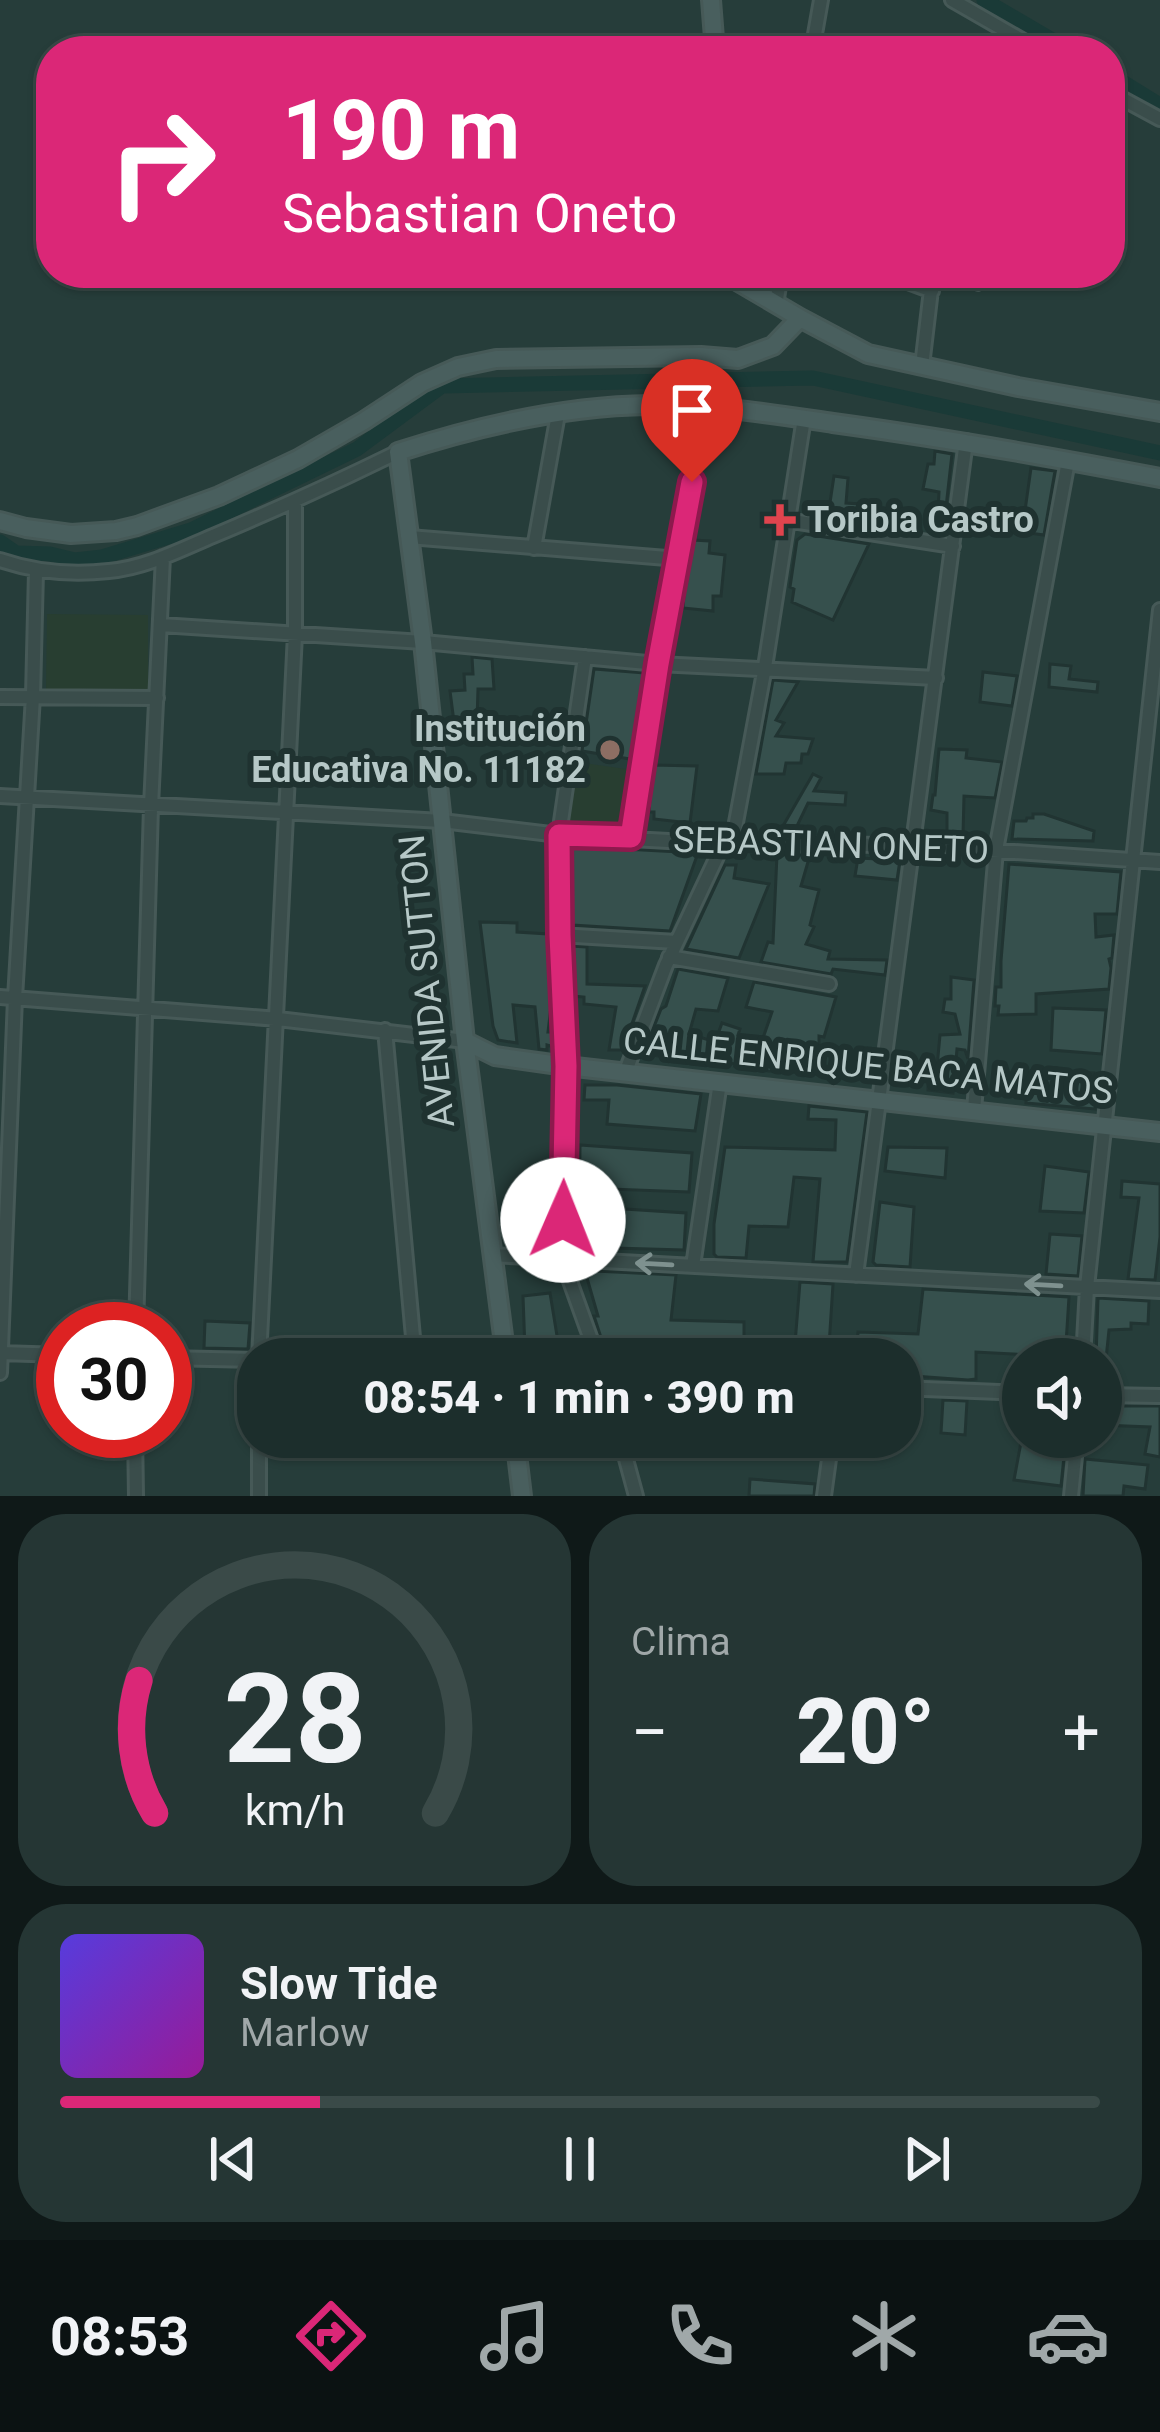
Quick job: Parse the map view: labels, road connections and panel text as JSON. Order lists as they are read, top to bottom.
{
  "streets": {
    "street": ["SEBASTIAN ONETO", "AVENIDA SUTTON", "CALLE ENRIQUE BACA MATOS"]
  },
  "crossings": [
    ["SEBASTIAN ONETO", "AVENIDA SUTTON"],
    ["AVENIDA SUTTON", "CALLE ENRIQUE BACA MATOS"]
  ],
  "places": {
    "health": ["Toribia Castro"],
    "other": ["Institución Educativa No. 11182"]
  },
  "page": {
    "turn": ["190 m", "Sebastian Oneto"],
    "limit": "30",
    "trip": "08:54 · 1 min · 390 m",
    "tile": "Clima",
    "heat": ["−", "20°", "+"],
    "song": ["Slow Tide", "Marlow"],
    "tabs": "08:53",
    "gauge": ["28", "km/h"]
  }
}
